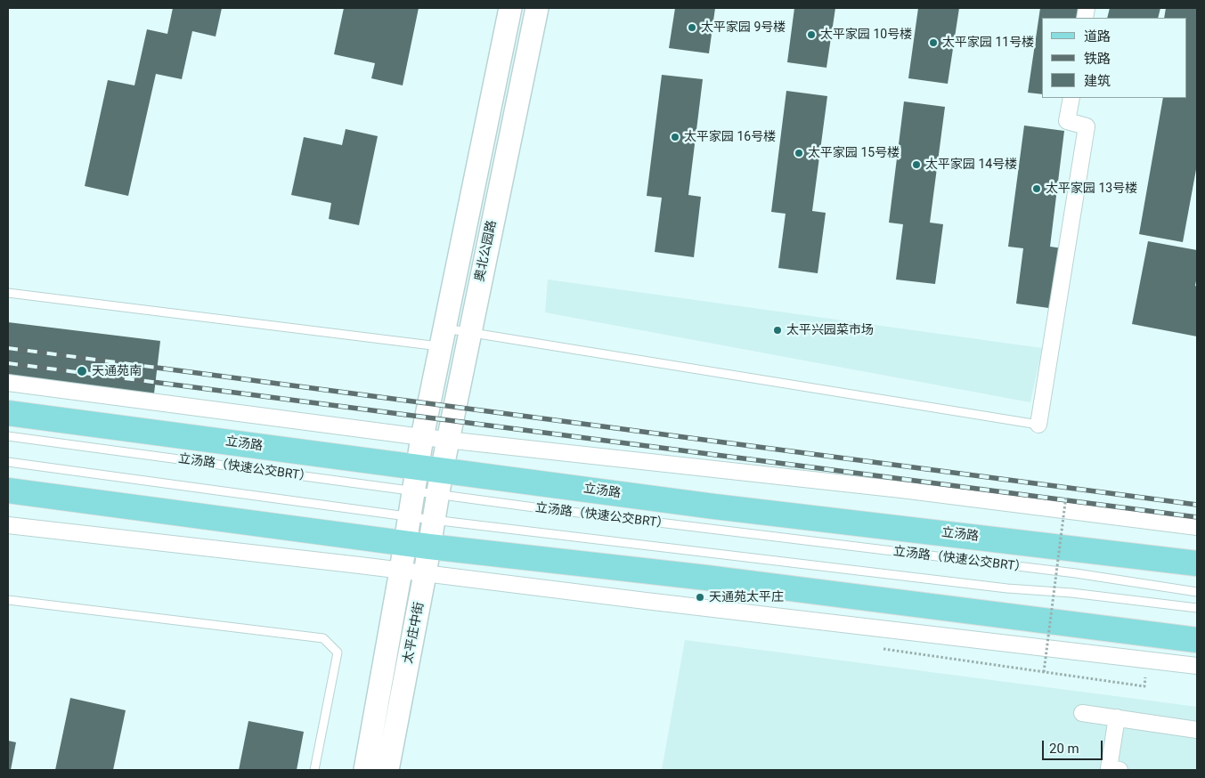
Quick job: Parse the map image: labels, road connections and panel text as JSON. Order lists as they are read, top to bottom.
{
  "streets": {
    "main road": ["奥北公园路", "立汤路", "太平庄中街"],
    "lane": ["立汤路（快速公交BRT）"]
  },
  "crossings": [
    ["奥北公园路", "立汤路"],
    ["奥北公园路", "立汤路（快速公交BRT）"],
    ["奥北公园路", "太平庄中街"],
    ["立汤路（快速公交BRT）", "太平庄中街"]
  ],
  "places": [
    "太平家园 9号楼",
    "太平家园 10号楼",
    "太平家园 11号楼",
    "太平家园 16号楼",
    "太平家园 15号楼",
    "太平家园 14号楼",
    "太平家园 13号楼",
    "太平兴园菜市场",
    "天通苑南",
    "天通苑太平庄"
  ],
  "legend": ["道路", "铁路", "建筑"],
  "scale_bar": "20 m"
}
